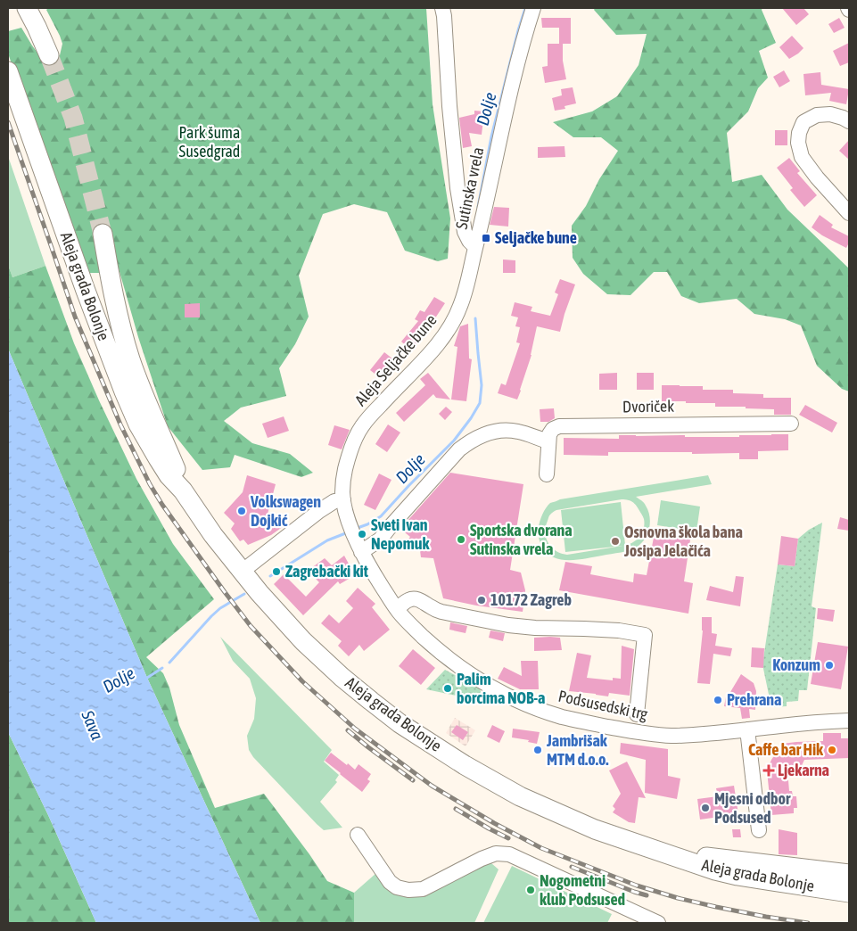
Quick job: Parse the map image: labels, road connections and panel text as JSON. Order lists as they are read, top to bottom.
{
  "streets": {
    "main road": ["Aleja grada Bolonje"],
    "street": [
      "Sutinska vrela",
      "Aleja Seljačke bune",
      "Dvoriček",
      "Podsusedski trg"
    ]
  },
  "crossings": [
    ["Sutinska vrela", "Aleja Seljačke bune"],
    ["Aleja Seljačke bune", "Podsusedski trg"]
  ],
  "water": ["Dolje", "Sava"],
  "parks": ["Park šuma Susedgrad"],
  "places": {
    "transit": ["Seljačke bune"],
    "other": [
      "Volkswagen Dojkić",
      "Sveti Ivan Nepomuk",
      "Sportska dvorana Sutinska vrela",
      "Osnovna škola bana Josipa Jelačića",
      "Zagrebački kit",
      "10172 Zagreb",
      "Konzum",
      "Palim borcima NOB-a",
      "Prehrana",
      "Jambrišak MTM d.o.o.",
      "Caffe bar Hik",
      "Mjesni odbor Podsused",
      "Nogometni klub Podsused"
    ],
    "health": ["Ljekarna"]
  }
}
